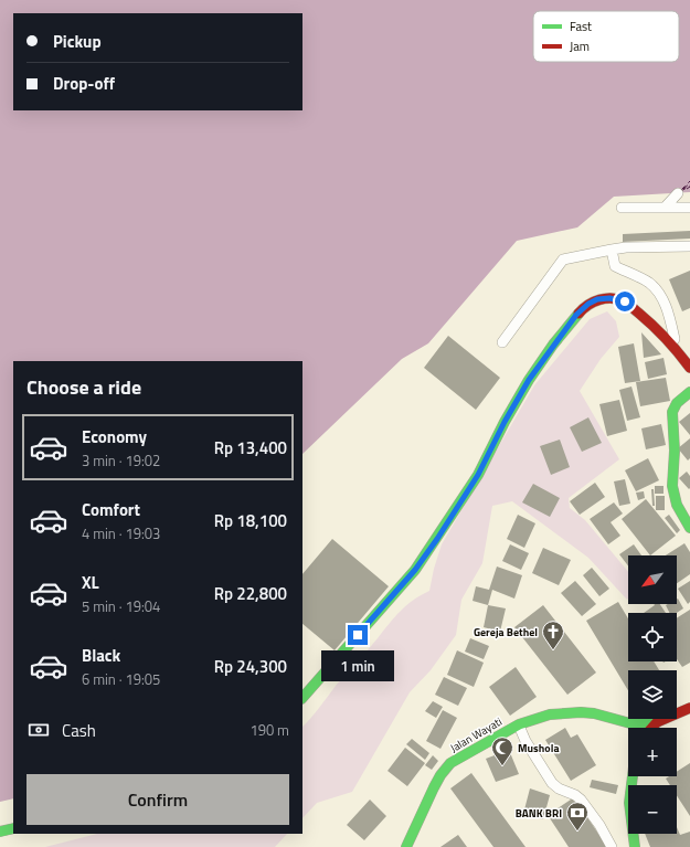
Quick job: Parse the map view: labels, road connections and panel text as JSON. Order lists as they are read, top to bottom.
{
  "streets": {
    "main road": ["Jalan Wayati"]
  },
  "places": {
    "church": ["Gereja Bethel"],
    "mosque": ["Mushola"],
    "bank": ["BANK BRI"]
  },
  "legend": ["Fast", "Jam"],
  "north": "bottom left",
  "page": {
    "banner": ["Pickup", "Drop-off"],
    "heading": "Choose a ride",
    "list": [
      {
        "name": "Economy",
        "note": "3 min · 19:02",
        "value": "Rp 13,400"
      },
      {
        "name": "Comfort",
        "note": "4 min · 19:03",
        "value": "Rp 18,100"
      },
      {
        "name": "XL",
        "note": "5 min · 19:04",
        "value": "Rp 22,800"
      },
      {
        "name": "Black",
        "note": "6 min · 19:05",
        "value": "Rp 24,300"
      }
    ],
    "map_buttons": ["+", "−"],
    "bubble": "1 min",
    "pay": ["Cash", "190 m"],
    "buttons": "Confirm"
  }
}
